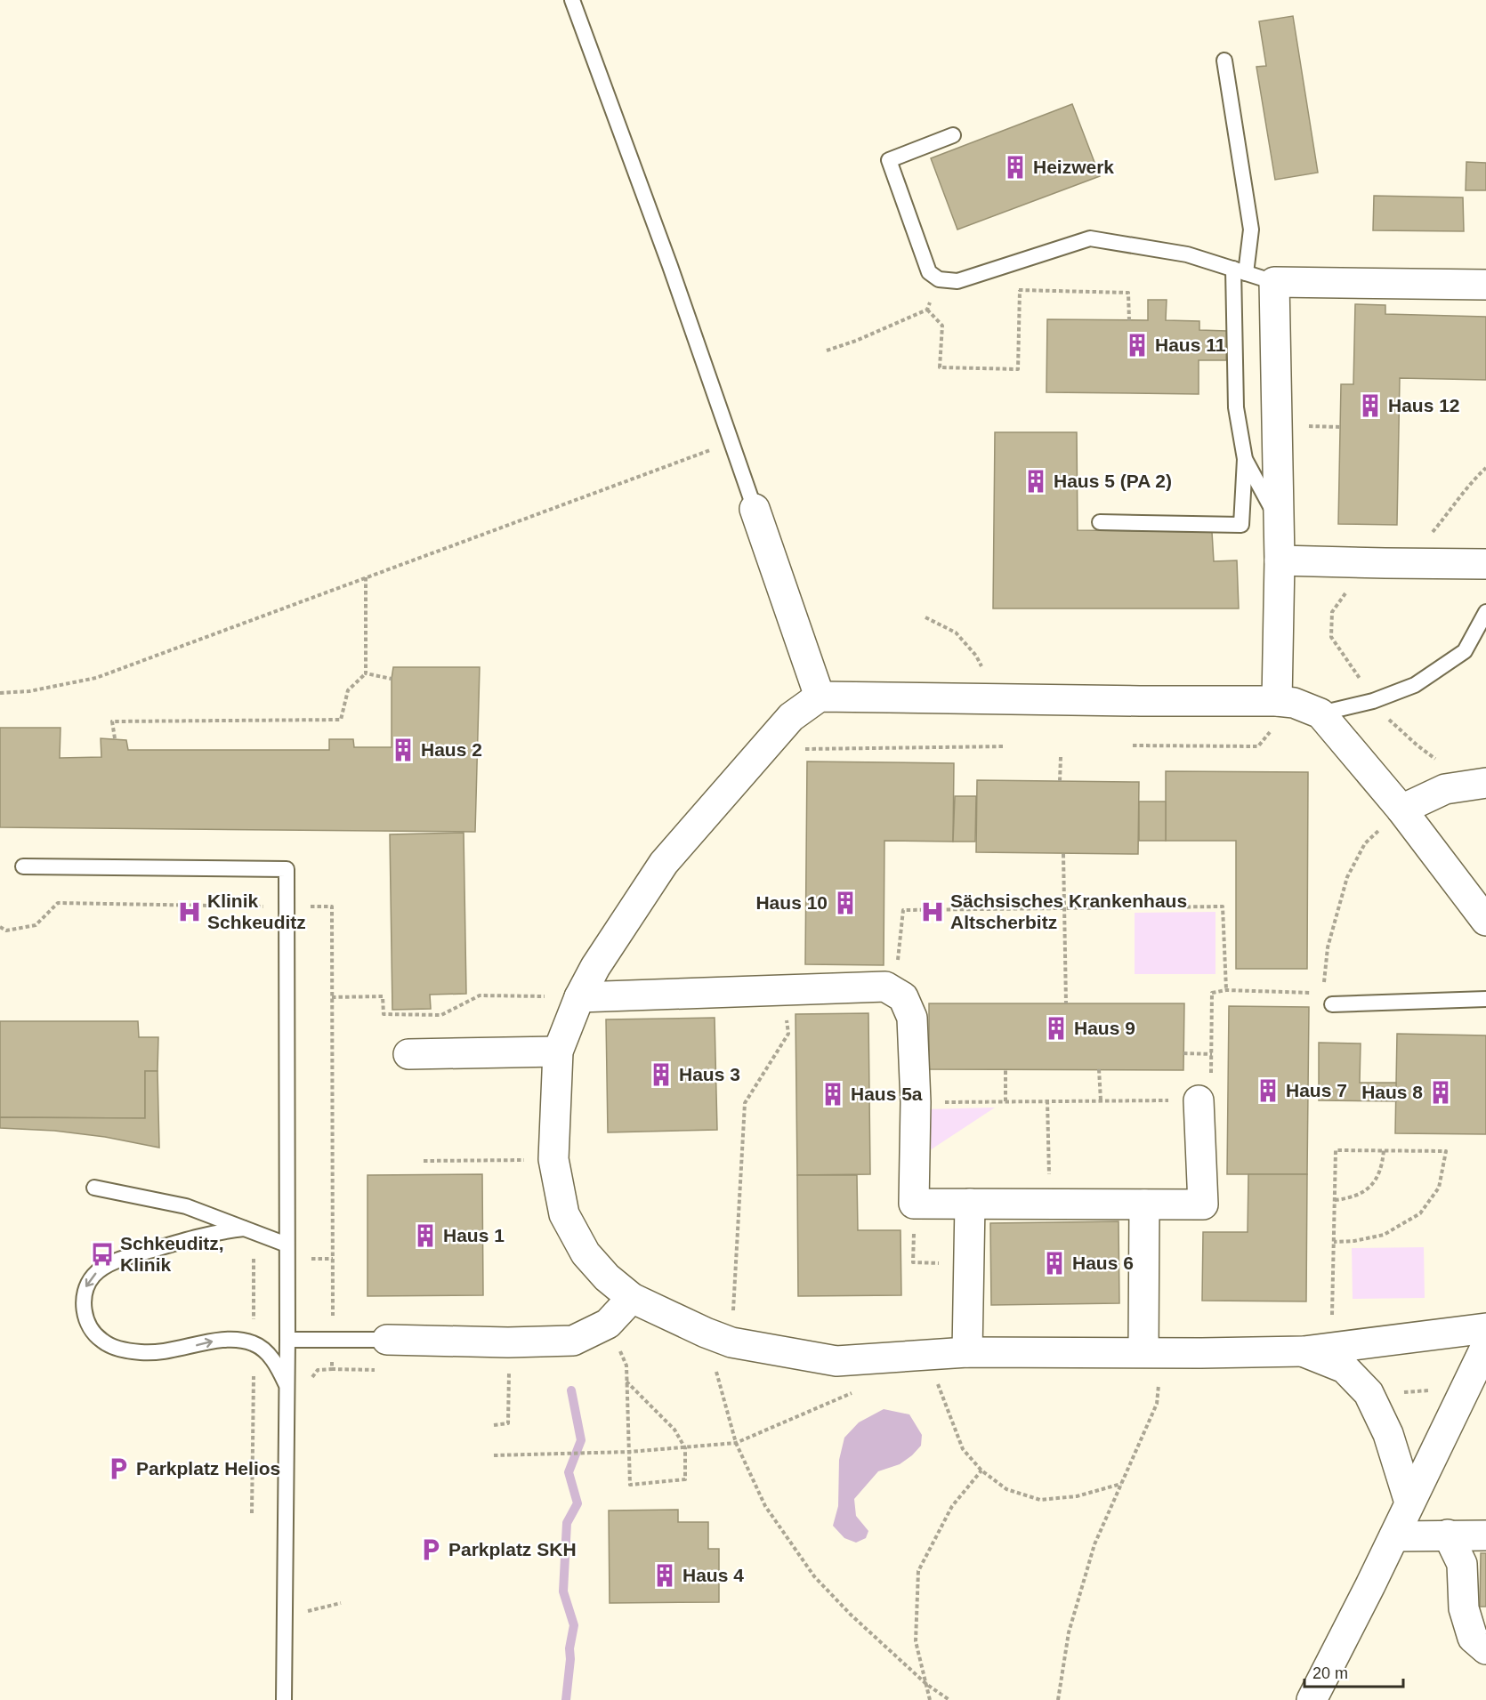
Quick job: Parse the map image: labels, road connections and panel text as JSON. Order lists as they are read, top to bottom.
{
  "places": {
    "building": [
      "Heizwerk",
      "Haus 11",
      "Haus 12",
      "Haus 5 (PA 2)",
      "Haus 2",
      "Haus 10",
      "Haus 9",
      "Haus 3",
      "Haus 7",
      "Haus 8",
      "Haus 5a",
      "Haus 1",
      "Haus 6",
      "Haus 4"
    ],
    "hospital": ["Klinik Schkeuditz", "Sächsisches Krankenhaus Altscherbitz"],
    "bus stop": ["Schkeuditz, Klinik"],
    "parking": ["Parkplatz Helios", "Parkplatz SKH"]
  },
  "scale_bar": "20 m"
}
